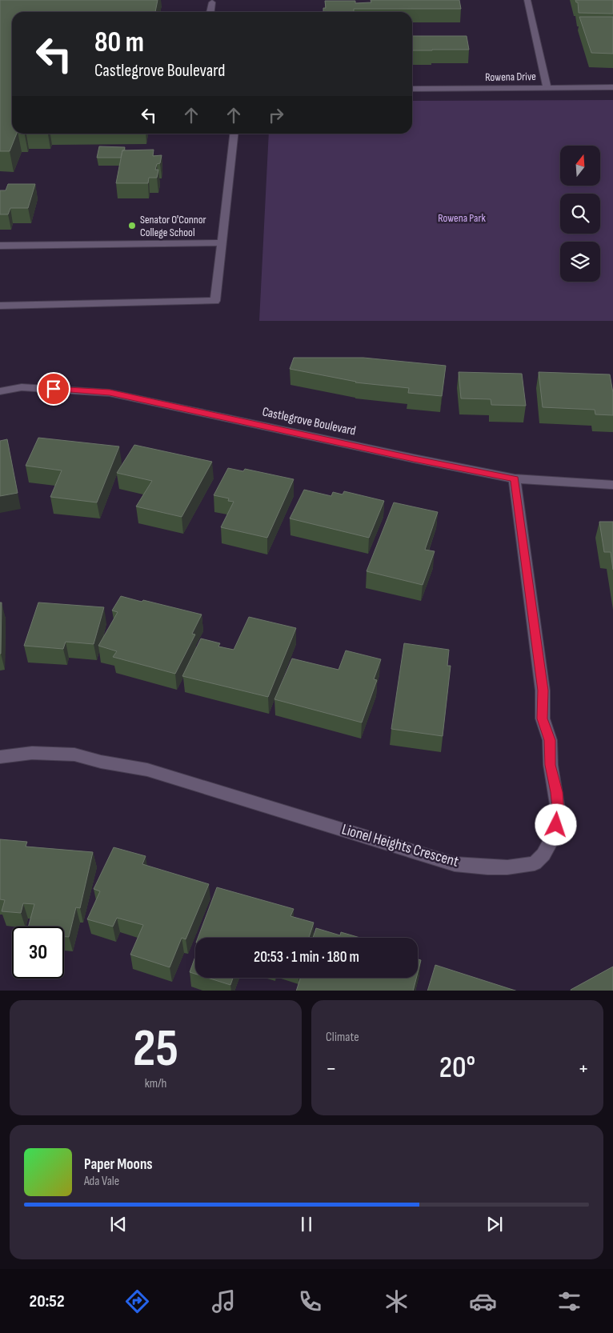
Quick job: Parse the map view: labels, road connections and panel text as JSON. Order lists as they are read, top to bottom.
{
  "streets": {
    "street": ["Rowena Drive", "Castlegrove Boulevard", "Lionel Heights Crescent"]
  },
  "crossings": [
    ["Castlegrove Boulevard", "Lionel Heights Crescent"]
  ],
  "parks": ["Rowena Park"],
  "places": ["Senator O'Connor College School"],
  "north": "top",
  "page": {
    "turn": ["80 m", "Castlegrove Boulevard"],
    "limit": "30",
    "trip": "20:53 · 1 min · 180 m",
    "tile": [
      ["25", "km/h"],
      "Climate"
    ],
    "heat": ["−", "20°", "+"],
    "song": ["Paper Moons", "Ada Vale"],
    "tabs": "20:52"
  }
}
